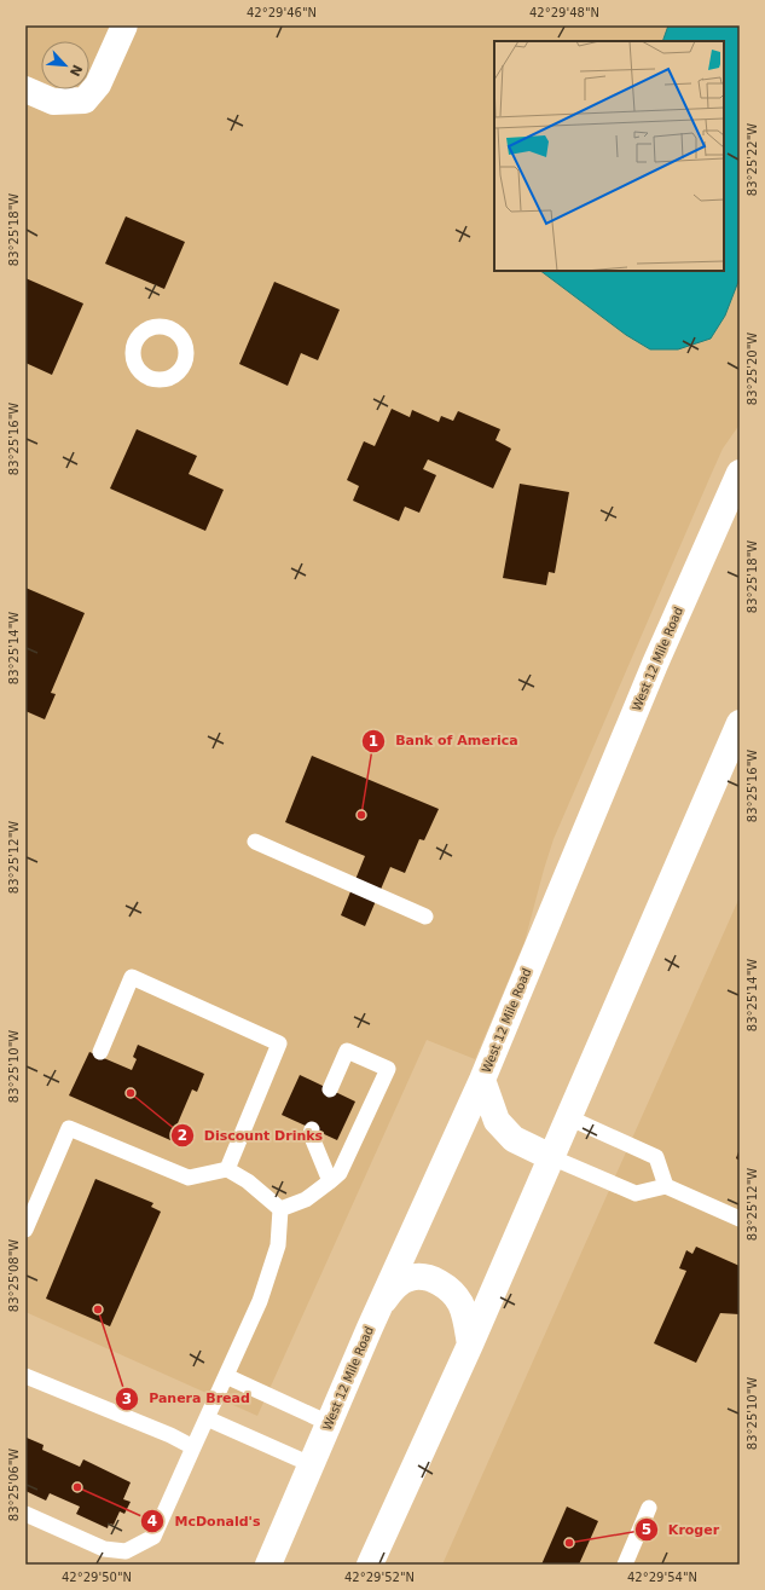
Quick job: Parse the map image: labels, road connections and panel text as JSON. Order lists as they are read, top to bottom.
{
  "streets": {
    "main road": ["West 12 Mile Road"]
  },
  "places": [
    "Bank of America",
    "Discount Drinks",
    "Panera Bread",
    "McDonald's",
    "Kroger"
  ],
  "north": "bottom right",
  "coordinates": [
    "42°29'46\"N",
    "42°29'48\"N",
    "83°25'22\"W",
    "83°25'18\"W",
    "83°25'20\"W",
    "83°25'16\"W",
    "83°25'14\"W",
    "83°25'12\"W",
    "83°25'10\"W",
    "83°25'08\"W",
    "83°25'06\"W",
    "42°29'50\"N",
    "42°29'52\"N",
    "42°29'54\"N"
  ]
}
